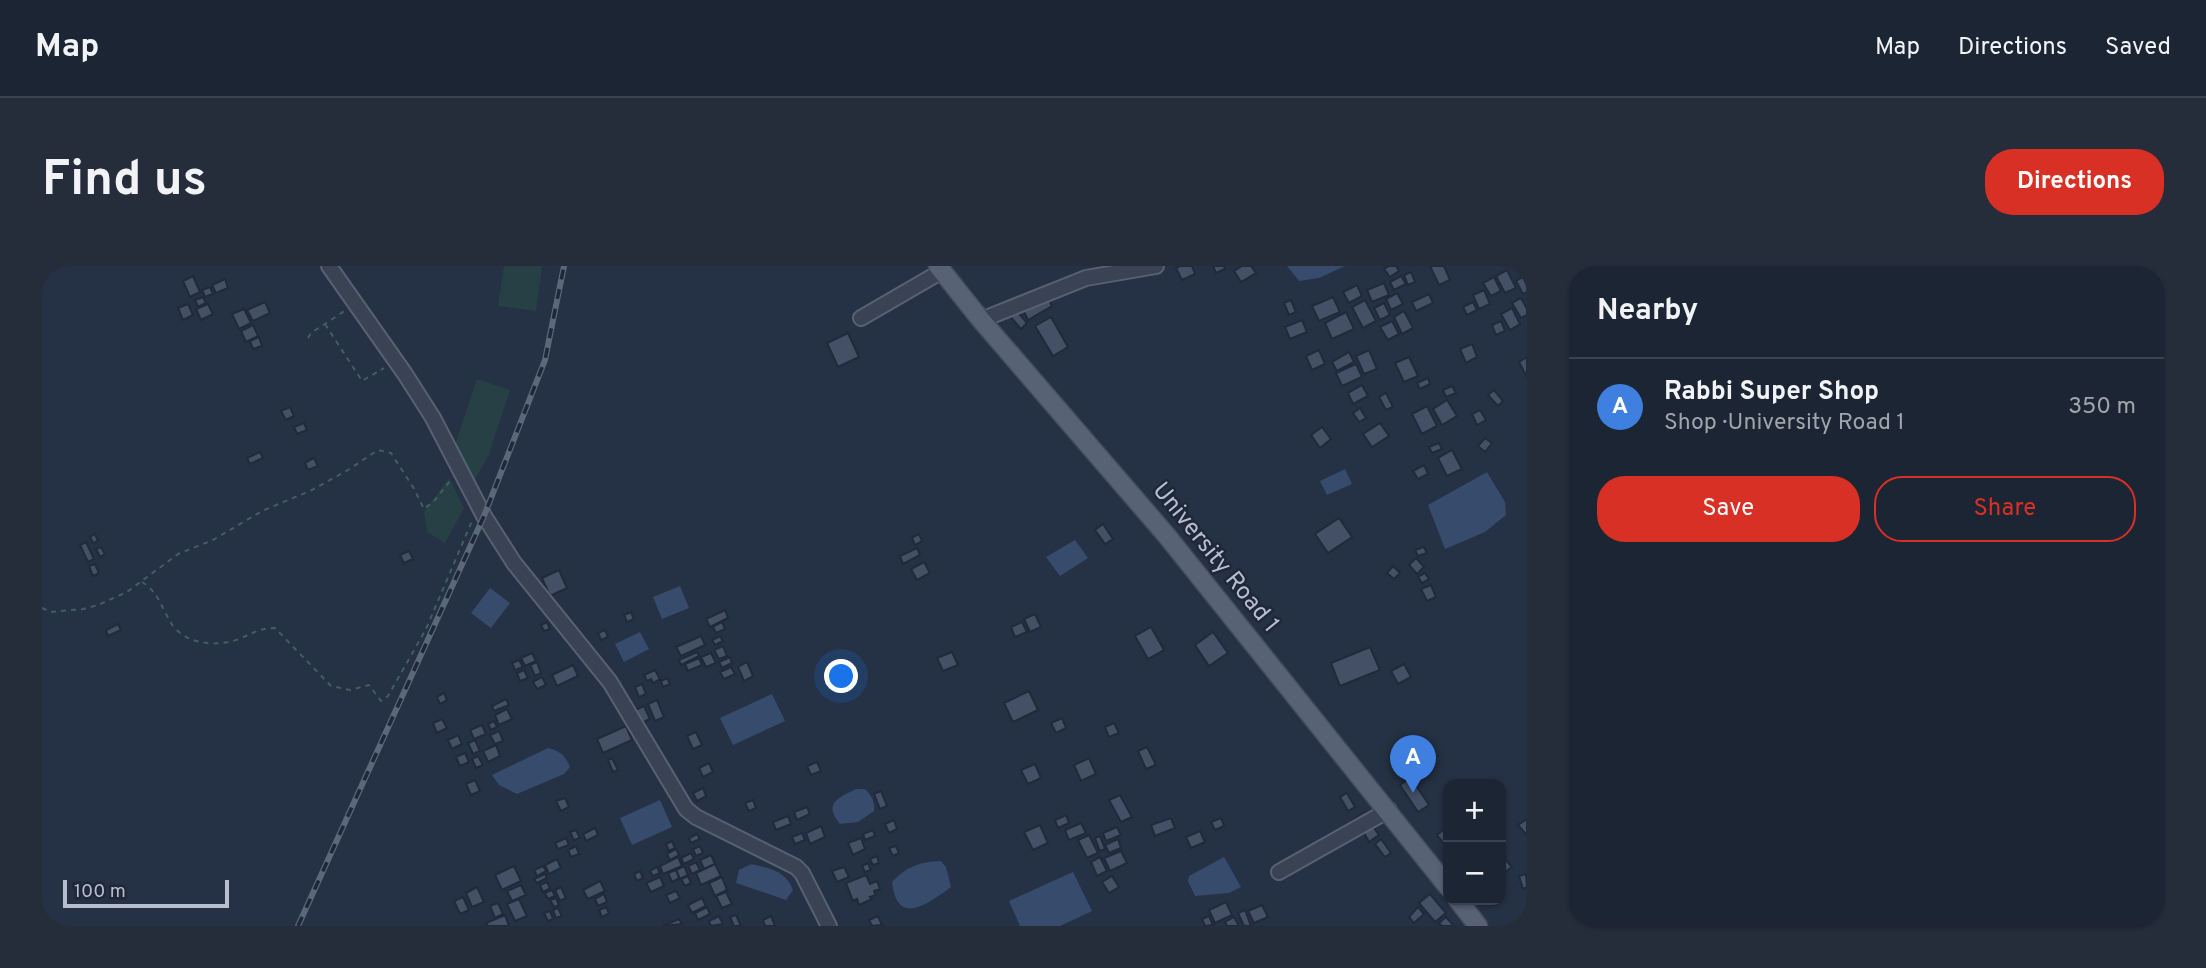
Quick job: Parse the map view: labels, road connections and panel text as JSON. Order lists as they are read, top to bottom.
{
  "streets": {
    "main road": ["University Road 1"]
  },
  "scale_bar": "100 m",
  "page": {
    "header": "Map",
    "nav": ["Map", "Directions", "Saved"],
    "buttons": [
      "Directions",
      ["Save", "Share"]
    ],
    "title": "Find us",
    "heading": "Nearby",
    "list": [
      {
        "mark": "A",
        "name": "Rabbi Super Shop",
        "note": "Shop · University Road 1",
        "value": "350 m"
      }
    ],
    "pins": "A",
    "map_buttons": ["+", "−"],
    "scale": "100 m"
  }
}
